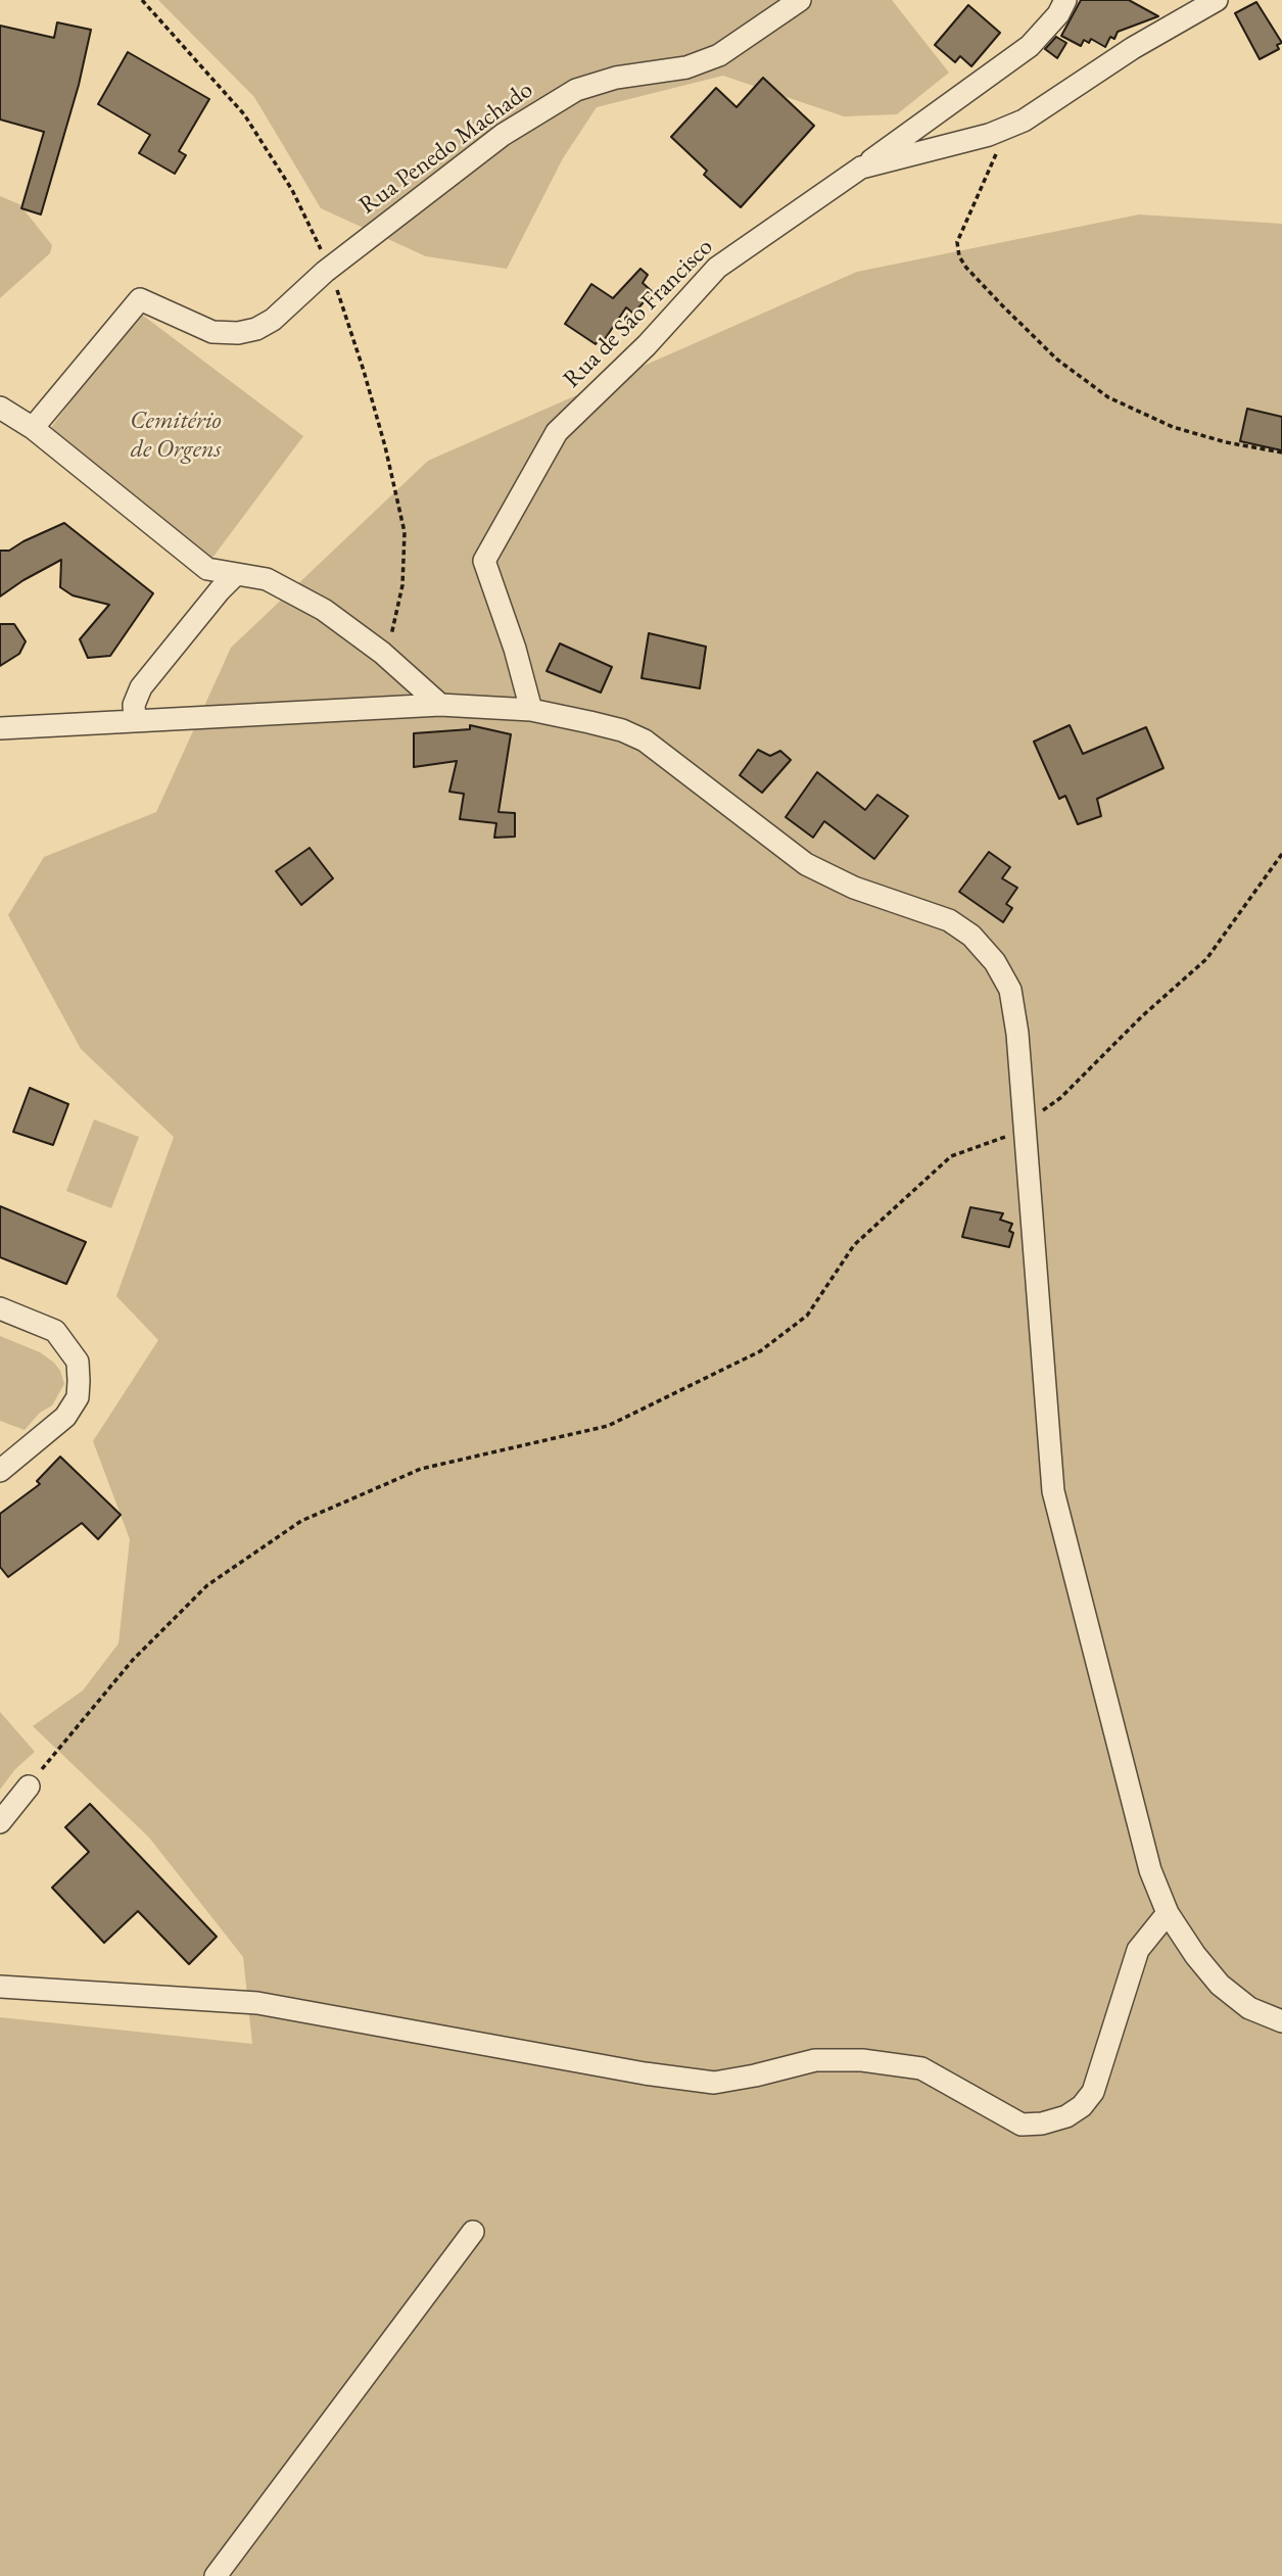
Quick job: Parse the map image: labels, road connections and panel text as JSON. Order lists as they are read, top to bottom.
{
  "streets": {
    "street": ["Rua Penedo Machado", "Rua de São Francisco"]
  },
  "parks": ["Cemitério de Orgens"]
}
